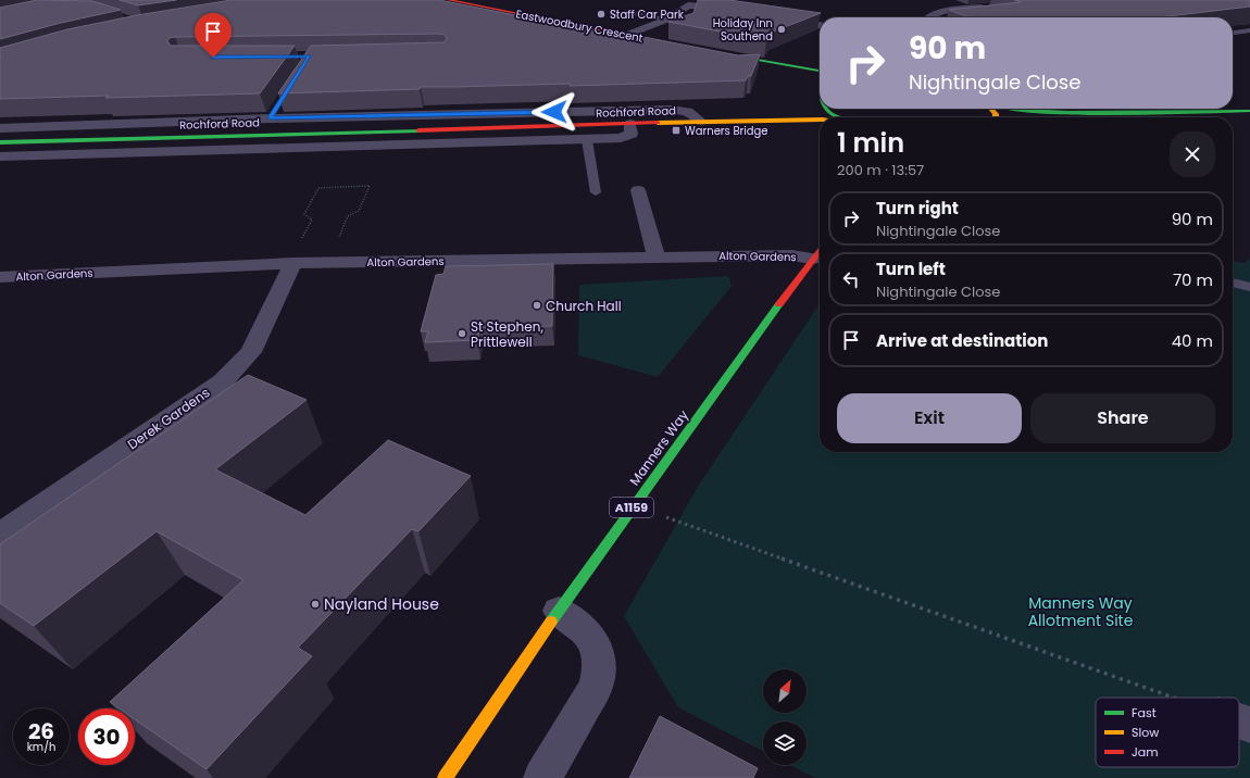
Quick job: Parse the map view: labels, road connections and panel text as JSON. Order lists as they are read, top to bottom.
{
  "streets": {
    "street": [
      "Eastwoodbury Crescent",
      "Rochford Road",
      "Alton Gardens",
      "Derek Gardens",
      "Manners Way",
      "A1159"
    ]
  },
  "crossings": [
    ["Alton Gardens", "Derek Gardens"],
    ["Alton Gardens", "Manners Way"]
  ],
  "parks": ["Manners Way Allotment Site"],
  "places": {
    "other": [
      "Staff Car Park",
      "Holiday Inn Southend",
      "Church Hall",
      "St Stephen, Prittlewell",
      "Nayland House"
    ],
    "transit": ["Warners Bridge"]
  },
  "legend": ["Fast", "Slow", "Jam"],
  "north": "top right",
  "page": {
    "turn": ["90 m", "Nightingale Close"],
    "heading": ["1 min", "200 m · 13:57"],
    "list": [
      {
        "name": "Turn right",
        "note": "Nightingale Close",
        "value": "90 m"
      },
      {
        "name": "Turn left",
        "note": "Nightingale Close",
        "value": "70 m"
      },
      {
        "name": "Arrive at destination",
        "value": "40 m"
      }
    ],
    "buttons": ["Exit", "Share"],
    "speed": "26 km/h",
    "limit": "30"
  }
}
